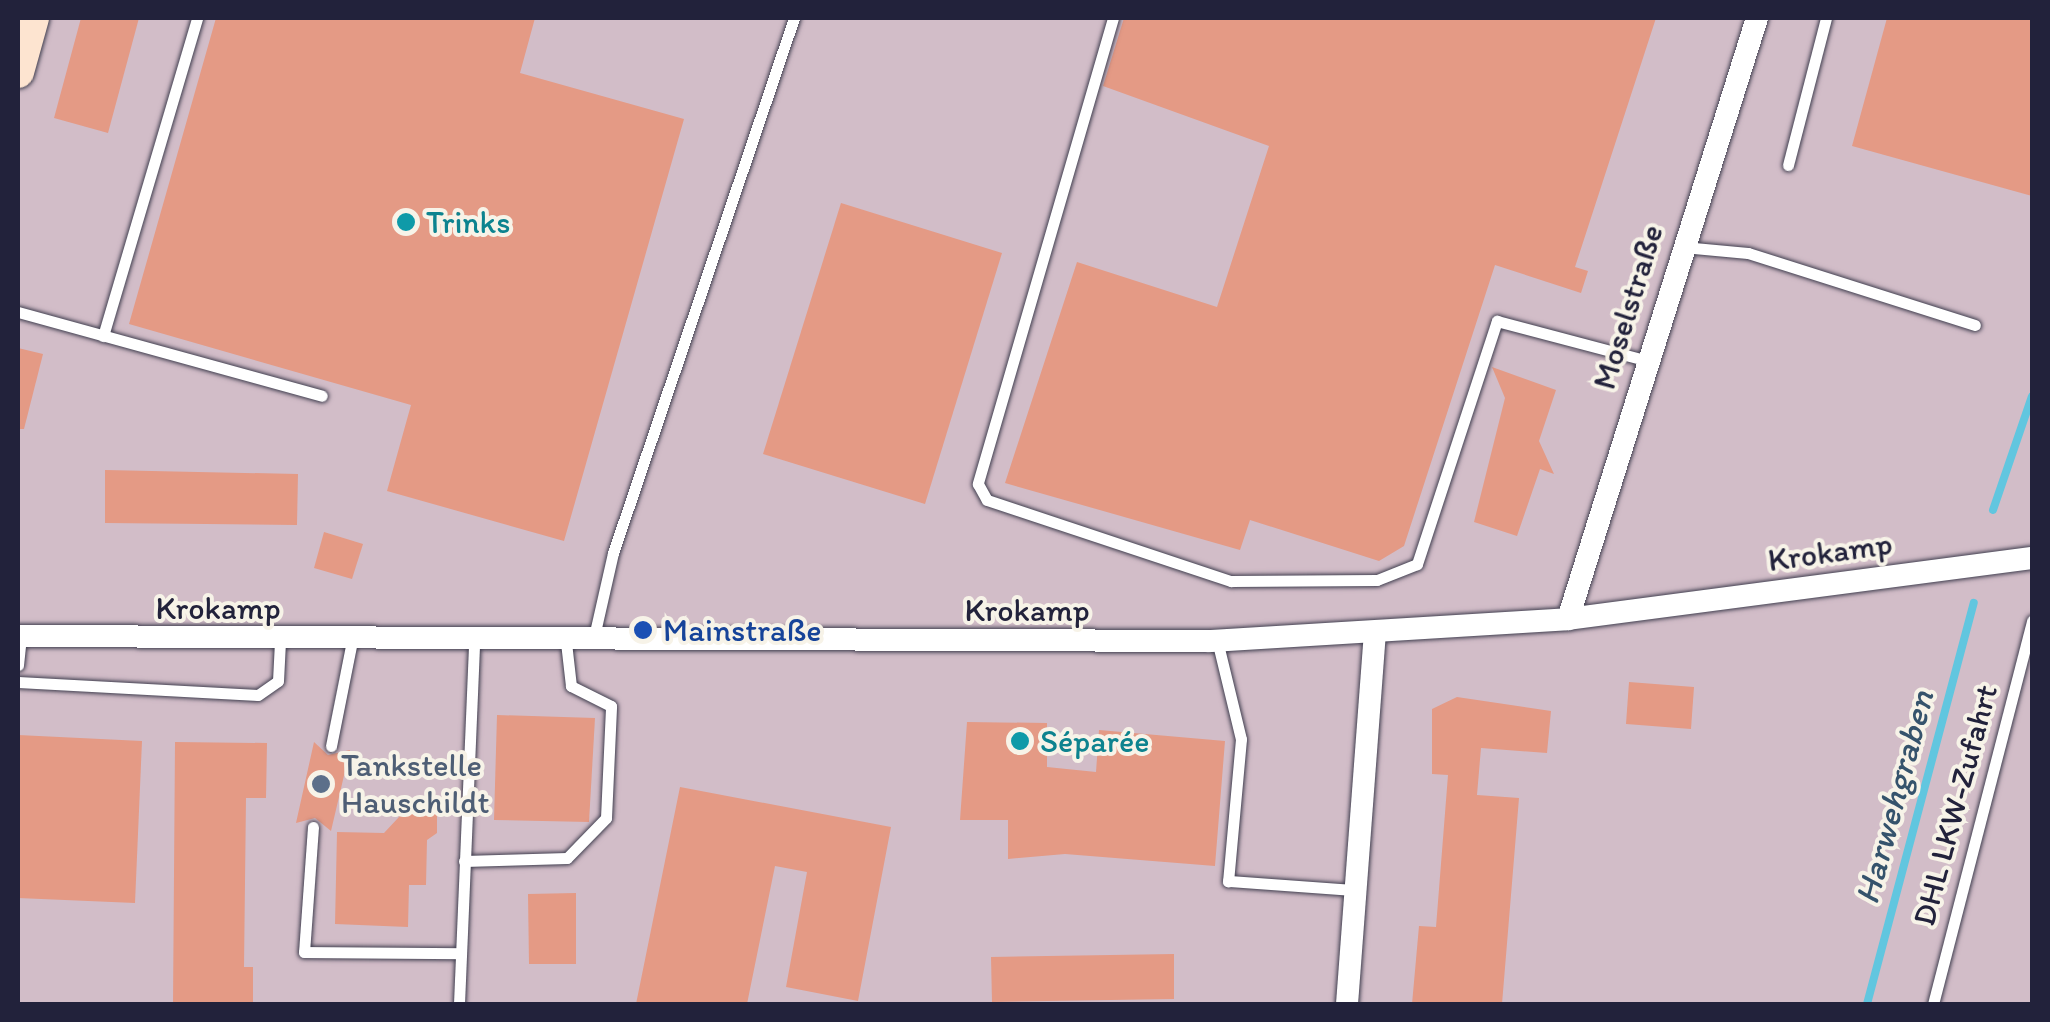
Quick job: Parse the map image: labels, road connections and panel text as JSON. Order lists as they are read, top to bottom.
{
  "streets": {
    "street": ["Moselstraße", "Krokamp"],
    "lane": ["DHL LKW-Zufahrt"]
  },
  "crossings": [
    ["Moselstraße", "Krokamp"]
  ],
  "water": ["Harwehgraben"],
  "places": [
    "Trinks",
    "Mainstraße",
    "Séparée",
    "Tankstelle Hauschildt"
  ]
}
